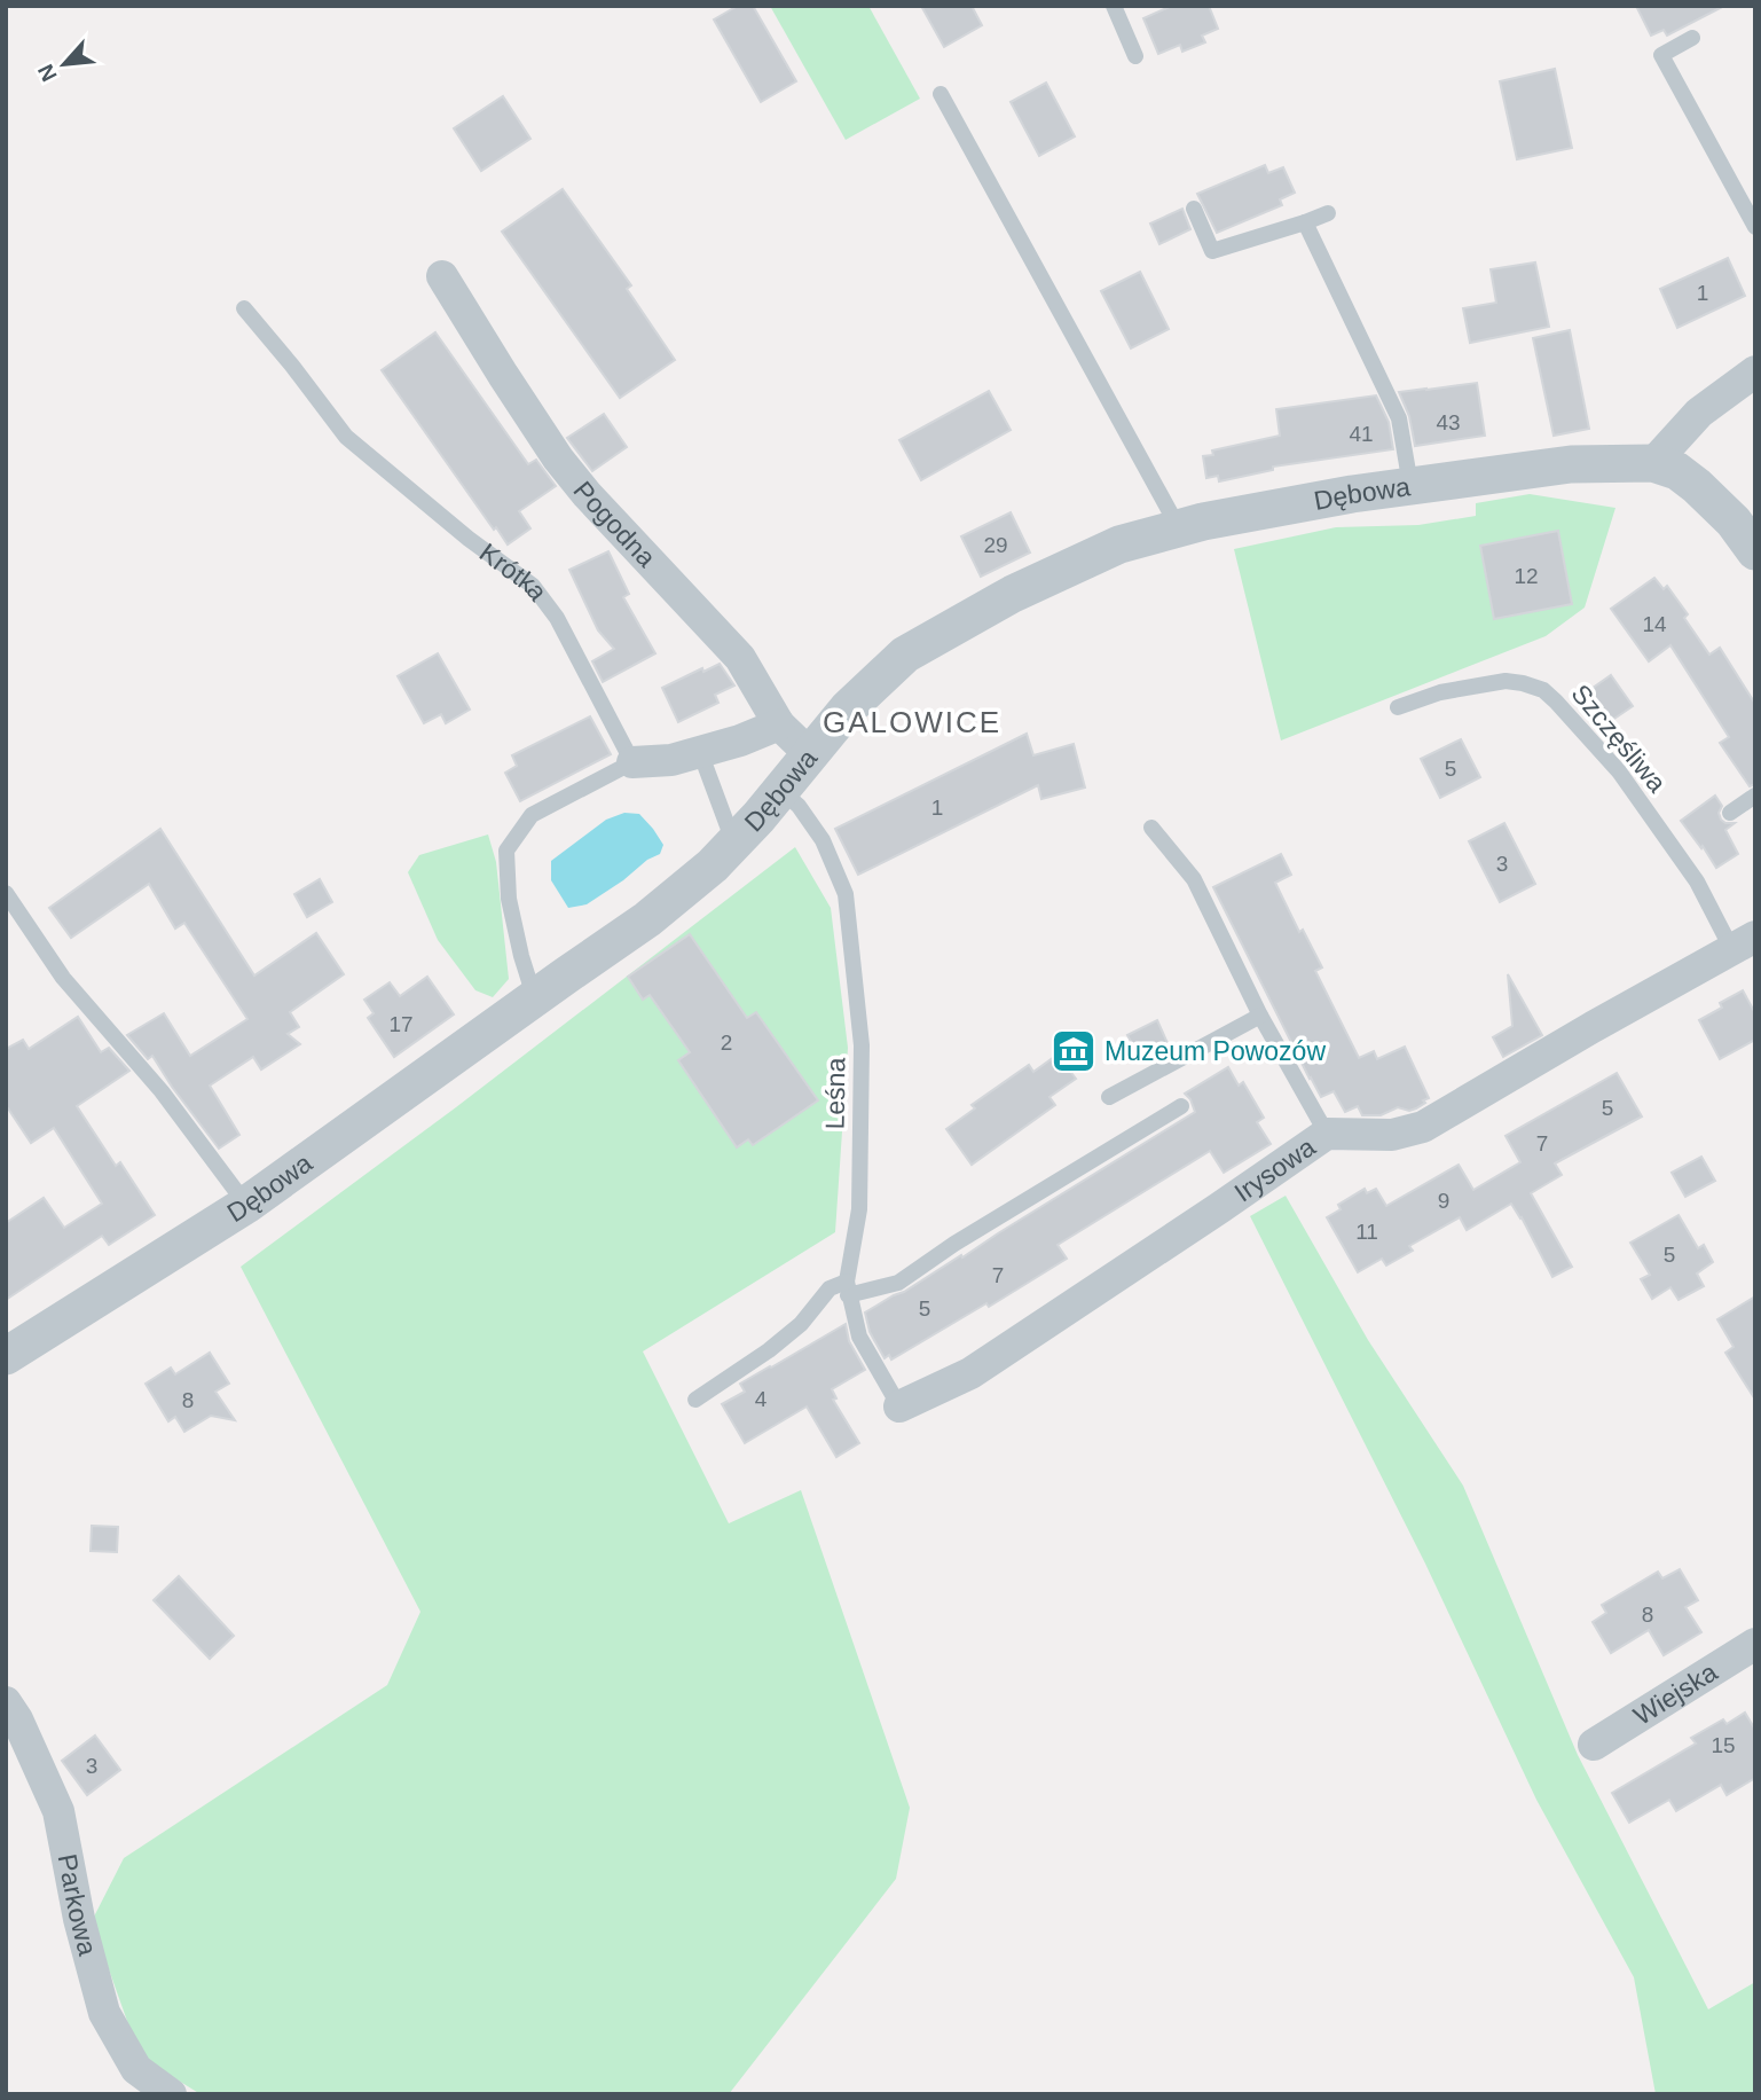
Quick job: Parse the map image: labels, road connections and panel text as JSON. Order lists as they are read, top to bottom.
{
  "streets": {
    "street": [
      "Dębowa",
      "Pogodna",
      "Irysowa",
      "Wiejska",
      "Parkowa"
    ],
    "lane": ["Krótka", "Szczęśliwa", "Leśna"]
  },
  "crossings": [
    ["Dębowa", "Pogodna"],
    ["Dębowa", "Leśna"],
    ["Szczęśliwa", "Irysowa"],
    ["Leśna", "Irysowa"]
  ],
  "districts": ["GALOWICE"],
  "places": {
    "museum": ["Muzeum Powozów"]
  },
  "house_numbers": [
    "1",
    "43",
    "41",
    "29",
    "12",
    "14",
    "5",
    "1",
    "3",
    "17",
    "2",
    "5",
    "7",
    "9",
    "11",
    "5",
    "7",
    "5",
    "4",
    "8",
    "8",
    "15",
    "3"
  ],
  "north": "bottom left"
}
